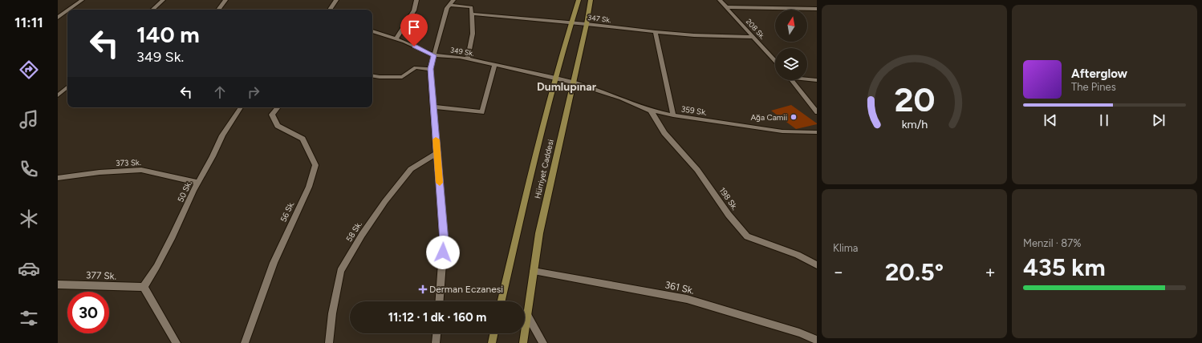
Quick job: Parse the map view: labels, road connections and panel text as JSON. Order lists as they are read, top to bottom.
{
  "streets": {
    "main road": ["Hürriyet Caddesi"],
    "street": [
      "347 Sk.",
      "208 Sk.",
      "349 Sk.",
      "359 Sk.",
      "373 Sk.",
      "50 Sk.",
      "198 Sk.",
      "56 Sk.",
      "58 Sk.",
      "377 Sk.",
      "361 Sk."
    ]
  },
  "crossings": [
    ["347 Sk.", "208 Sk."],
    ["347 Sk.", "Hürriyet Caddesi"],
    ["349 Sk.", "359 Sk."],
    ["349 Sk.", "Hürriyet Caddesi"],
    ["359 Sk.", "Hürriyet Caddesi"],
    ["359 Sk.", "198 Sk."],
    ["373 Sk.", "50 Sk."],
    ["Hürriyet Caddesi", "361 Sk."],
    ["50 Sk.", "377 Sk."]
  ],
  "districts": ["Dumlupınar"],
  "places": {
    "other": ["Ağa Camii"],
    "health": ["Derman Eczanesi"]
  },
  "north": "top",
  "page": {
    "tabs": "11:11",
    "turn": ["140 m", "349 Sk."],
    "song": ["Afterglow", "The Pines"],
    "tile": [
      "Klima",
      ["Menzil · 87%", "435 km"]
    ],
    "heat": ["−", "20.5°", "+"],
    "limit": "30",
    "trip": "11:12 · 1 dk · 160 m",
    "gauge": ["20", "km/h"]
  }
}
